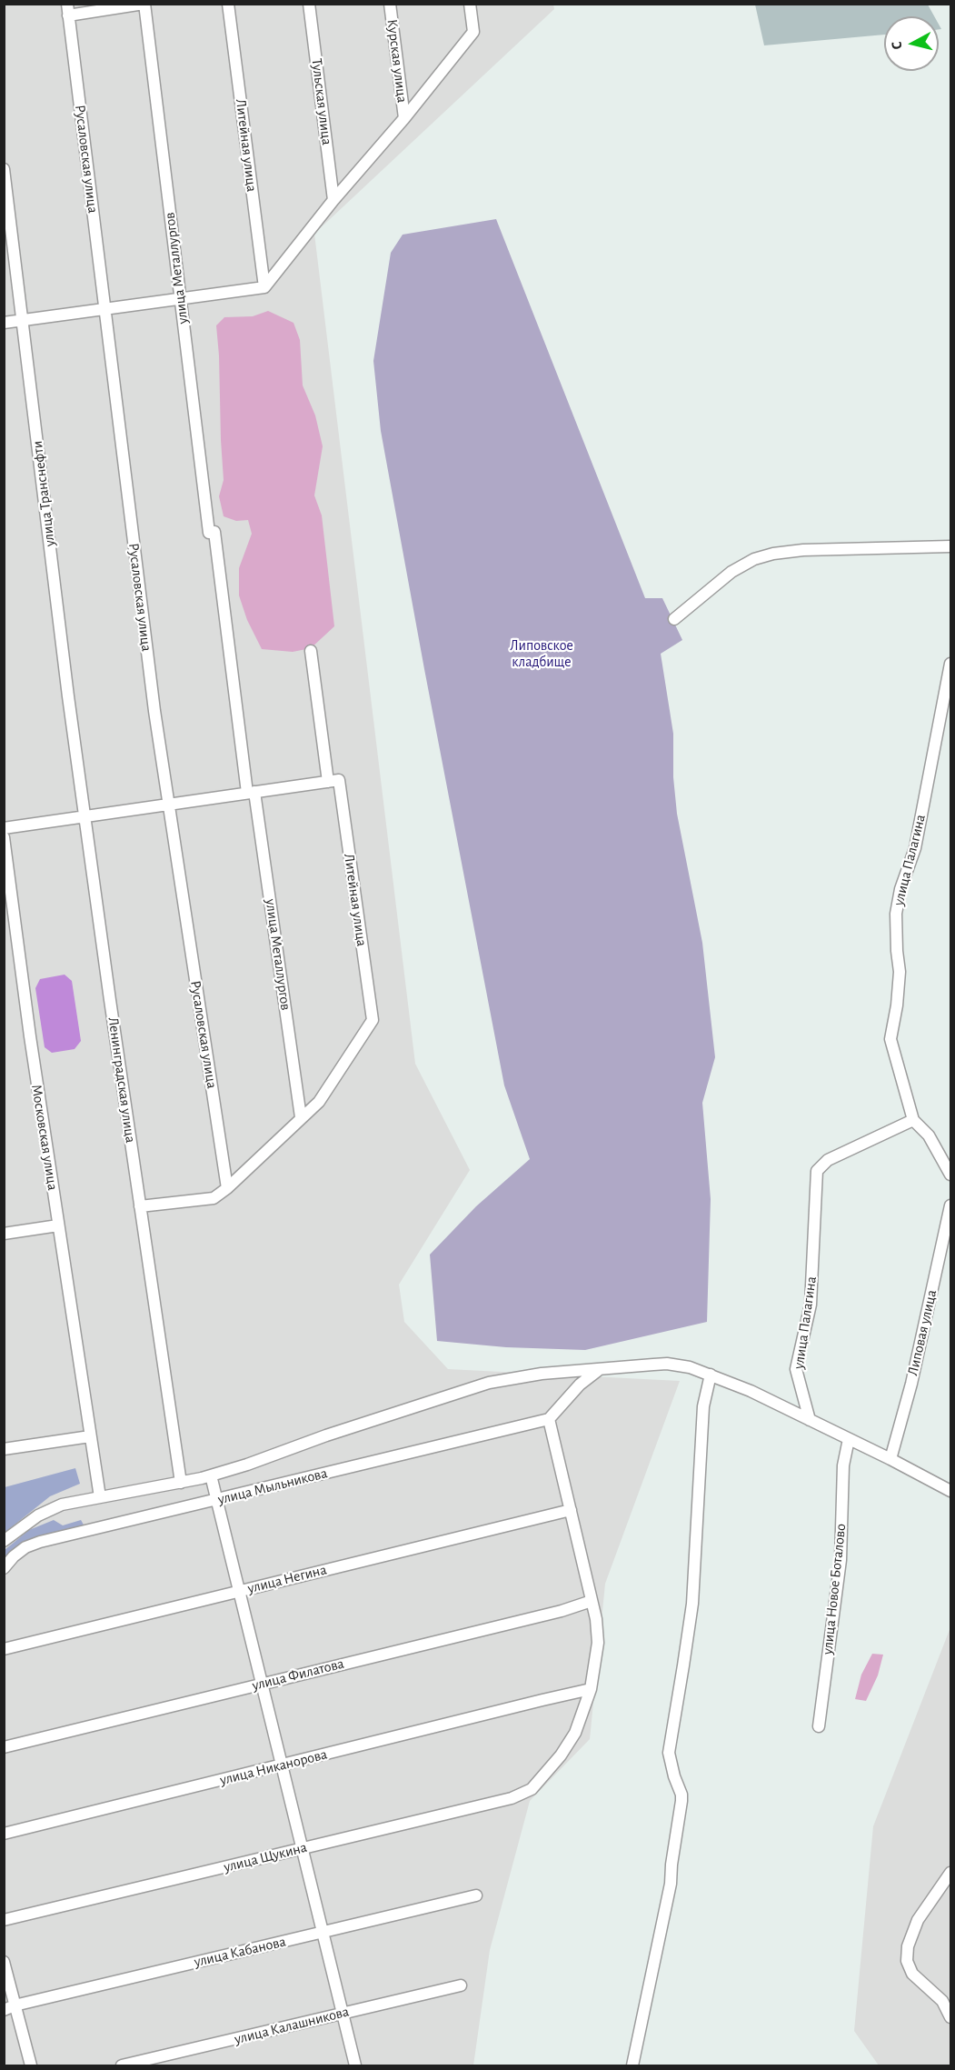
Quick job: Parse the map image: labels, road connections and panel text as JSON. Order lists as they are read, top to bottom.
{
  "streets": {
    "street": [
      "Курская улица",
      "Тульская улица",
      "Литейная улица",
      "Русаловская улица",
      "улица Металлургов",
      "улица Транснефти",
      "улица Палагина",
      "Ленинградская улица",
      "Московская улица",
      "Липовая улица",
      "улица Мыльникова",
      "улица Негина",
      "улица Новое Боталово",
      "улица Филатова",
      "улица Никанорова",
      "улица Щукина",
      "улица Кабанова",
      "улица Калашникова"
    ]
  },
  "crossings": [
    ["Литейная улица", "улица Металлургов"],
    ["улица Транснефти", "Ленинградская улица"],
    ["улица Никанорова", "улица Щукина"]
  ],
  "parks": ["Липовское кладбище"],
  "north": "left"
}
